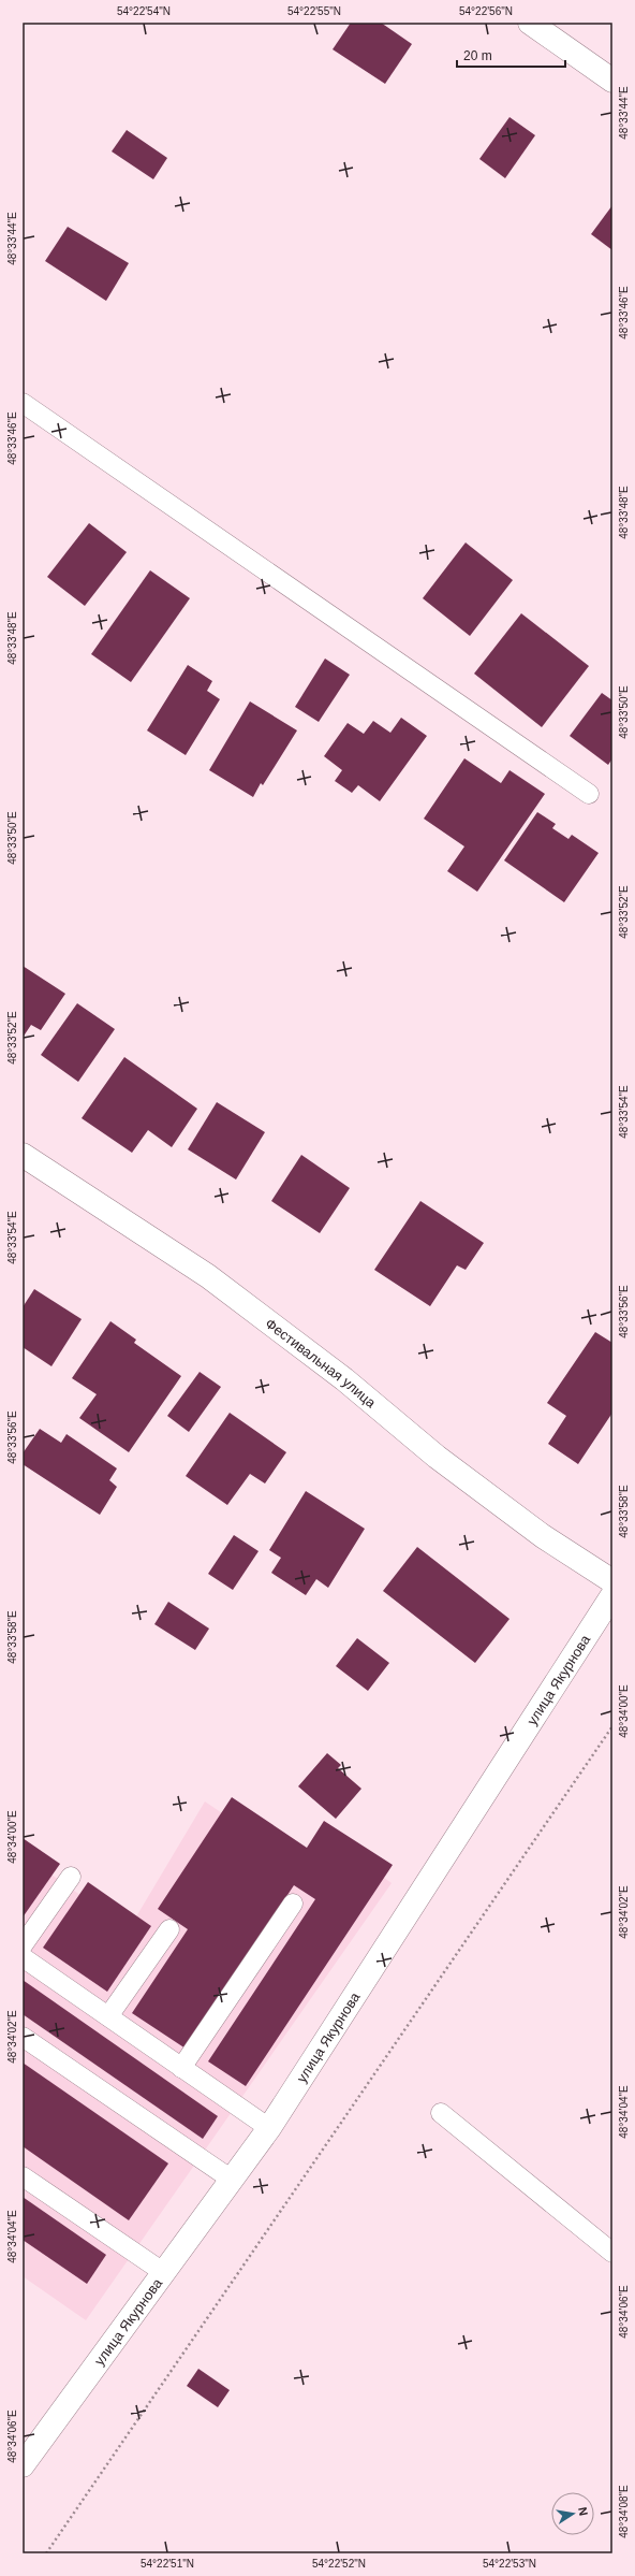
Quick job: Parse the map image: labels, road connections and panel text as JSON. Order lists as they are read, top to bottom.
{
  "streets": {
    "street": ["Фестивальная улица", "улица Якурнова"]
  },
  "scale_bar": "20 m",
  "north": "right",
  "coordinates": [
    "54°22'54\"N",
    "54°22'55\"N",
    "54°22'56\"N",
    "48°33'44\"E",
    "48°33'46\"E",
    "48°33'48\"E",
    "48°33'50\"E",
    "48°33'52\"E",
    "48°33'54\"E",
    "48°33'56\"E",
    "48°33'58\"E",
    "48°34'00\"E",
    "48°34'02\"E",
    "48°34'04\"E",
    "48°34'06\"E",
    "48°34'08\"E",
    "54°22'51\"N",
    "54°22'52\"N",
    "54°22'53\"N"
  ]
}
